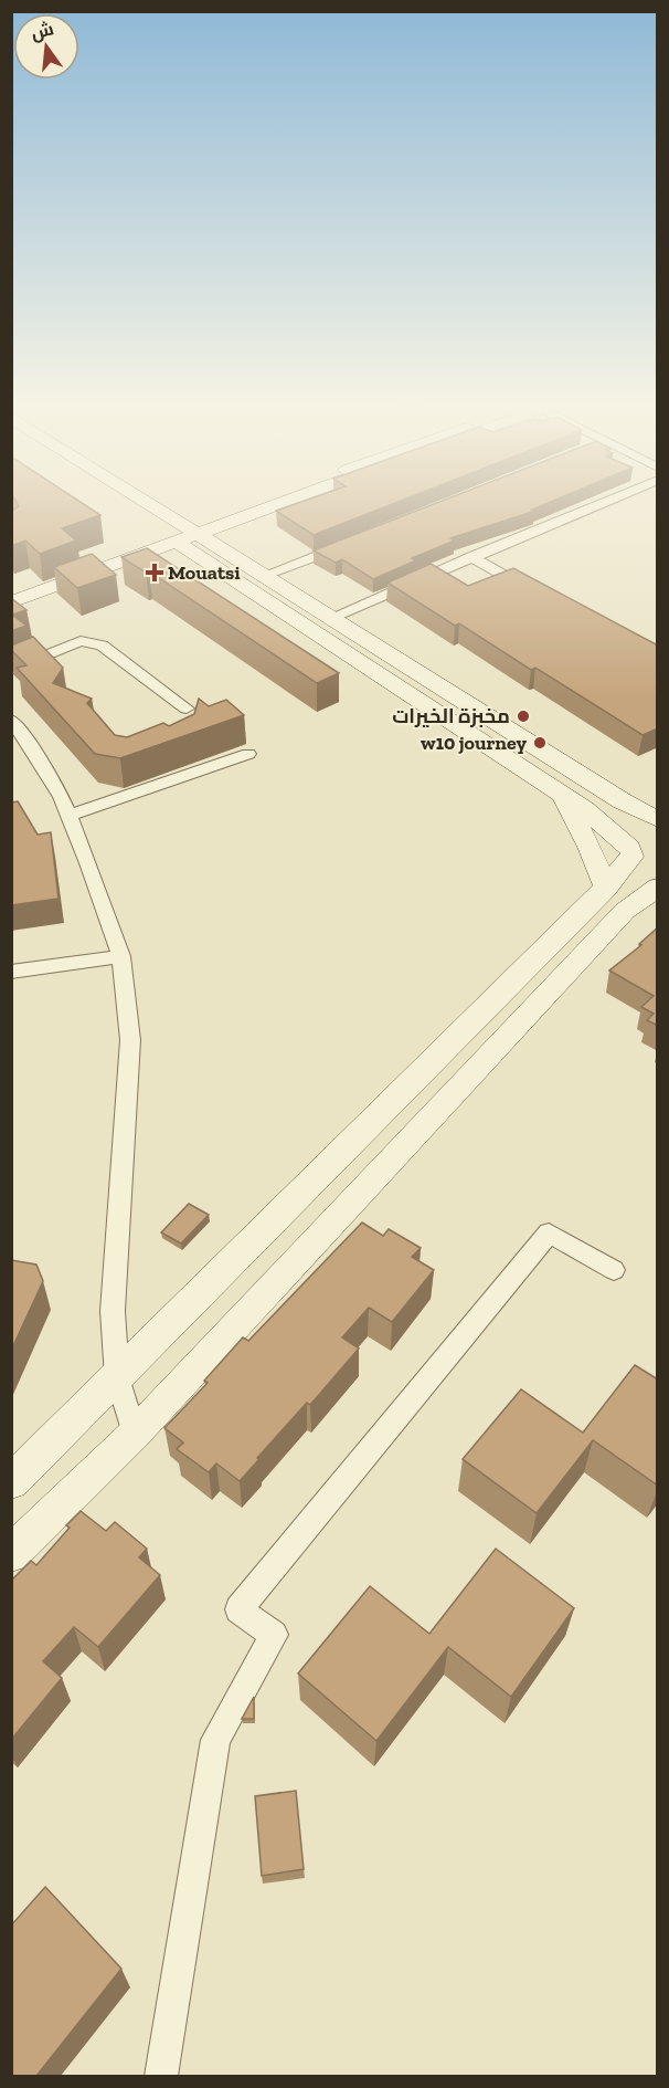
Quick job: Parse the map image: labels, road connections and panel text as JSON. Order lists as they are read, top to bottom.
{
  "places": {
    "health": ["Mouatsi"],
    "other": ["مخبزة الخيرات", "w10 journey"]
  },
  "north": "top"
}
